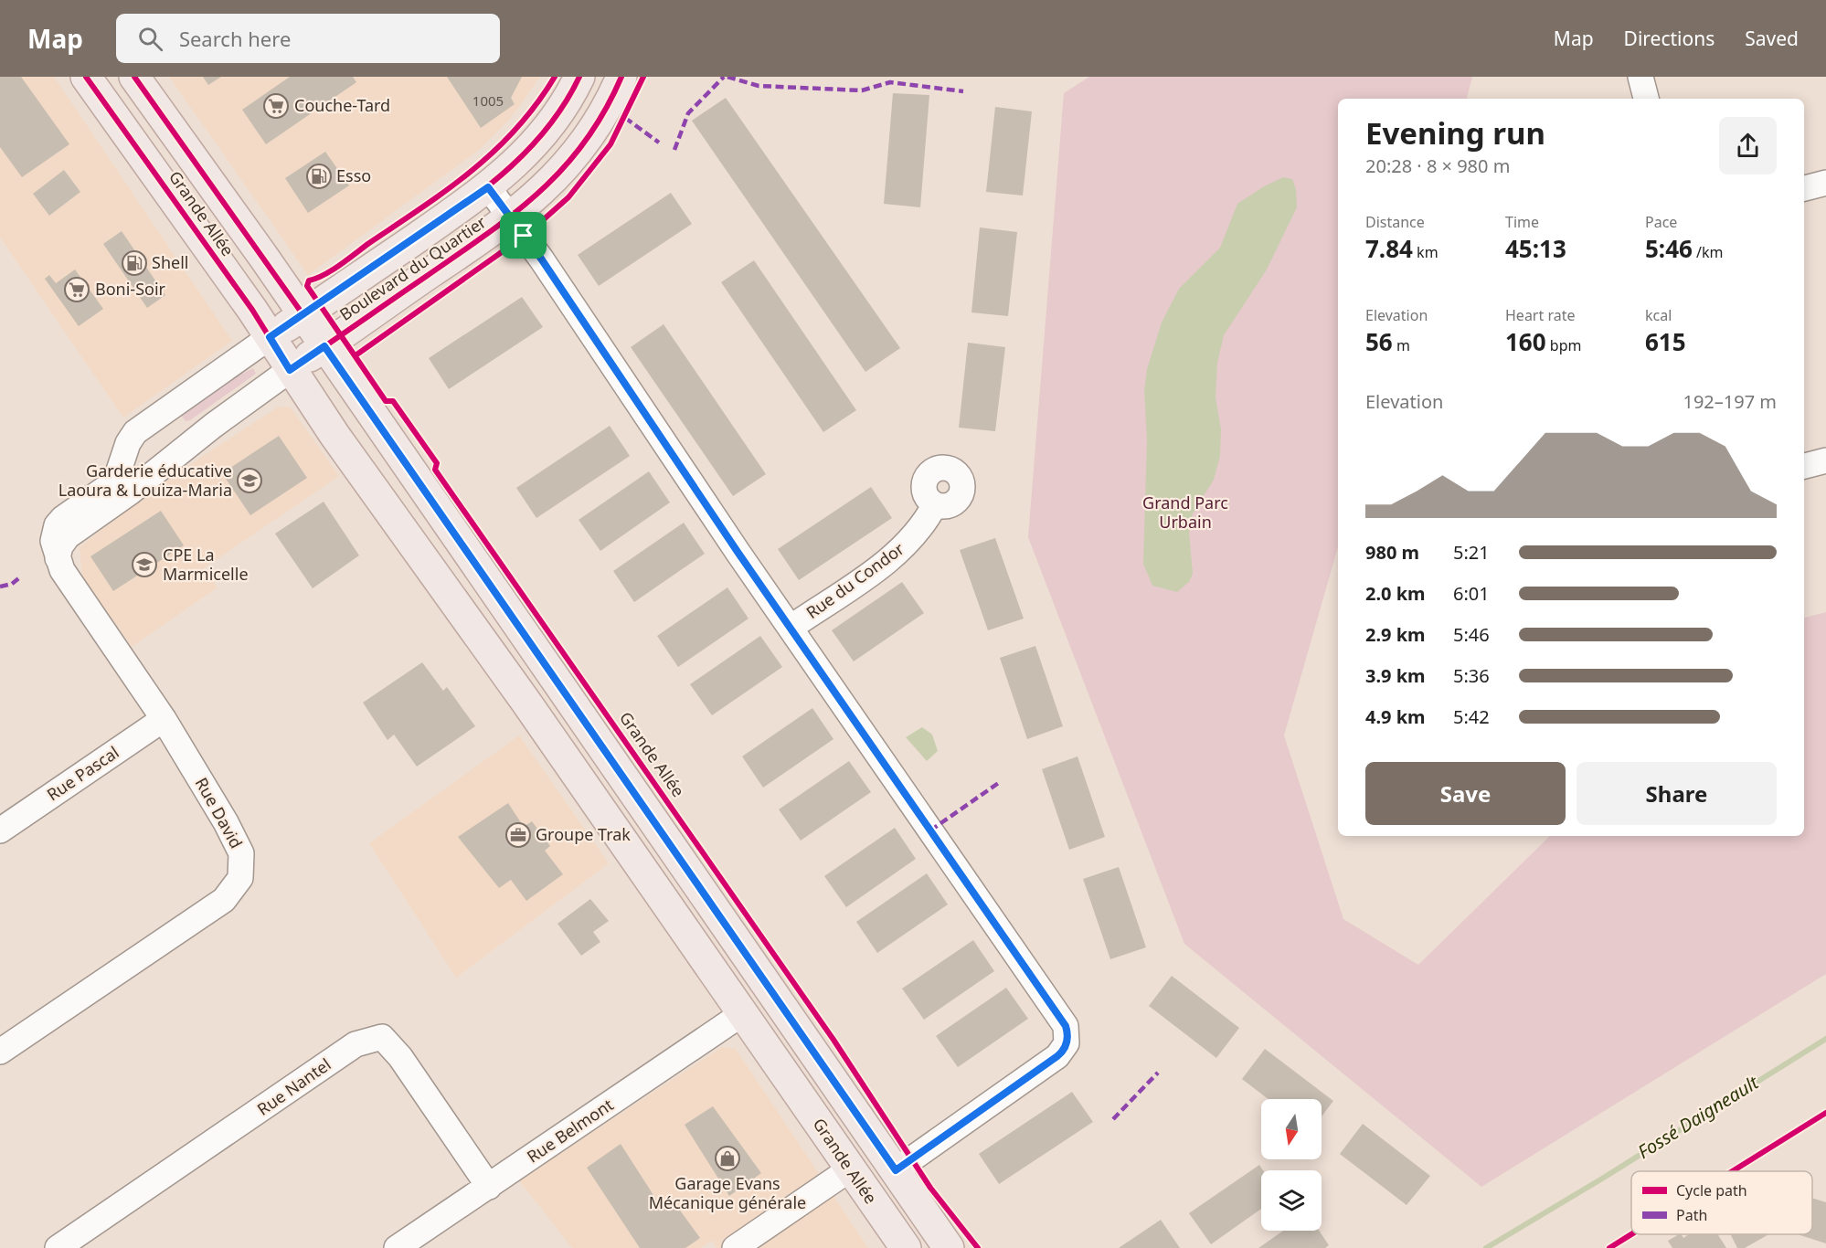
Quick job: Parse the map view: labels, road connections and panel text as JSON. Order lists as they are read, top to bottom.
{
  "streets": {
    "main road": ["Grande Allée", "Boulevard du Quartier"],
    "street": [
      "Rue du Condor",
      "Rue Pascal",
      "Rue David",
      "Rue Nantel",
      "Rue Belmont"
    ]
  },
  "crossings": [
    ["Grande Allée", "Boulevard du Quartier"],
    ["Grande Allée", "Rue Belmont"],
    ["Rue Pascal", "Rue David"],
    ["Rue Nantel", "Rue Belmont"]
  ],
  "water": ["Fossé Daigneault"],
  "parks": ["Grand Parc Urbain"],
  "places": {
    "supermarket": ["Couche-Tard", "Boni-Soir"],
    "fuel station": ["Esso", "Shell"],
    "school or university": ["Garderie éducative Laoura & Louiza-Maria", "CPE La Marmicelle"],
    "office": ["Groupe Trak"],
    "shop": ["Garage Evans Mécanique générale"]
  },
  "house_numbers": ["1005"],
  "legend": ["Cycle path", "Path"],
  "north": "bottom",
  "page": {
    "header": "Map",
    "search": "Search here",
    "nav": ["Map", "Directions", "Saved"],
    "heading": ["Evening run", "20:28 · 8 × 980 m"],
    "stats": [
      ["Distance", "7.84 km"],
      ["Time", "45:13"],
      ["Pace", "5:46 /km"],
      ["Elevation", "56 m"],
      ["Heart rate", "160 bpm"],
      ["kcal", "615"]
    ],
    "chart": ["Elevation", "192–197 m"],
    "list": [
      {
        "name": "980 m",
        "note": "5:21"
      },
      {
        "name": "2.0 km",
        "note": "6:01"
      },
      {
        "name": "2.9 km",
        "note": "5:46"
      },
      {
        "name": "3.9 km",
        "note": "5:36"
      },
      {
        "name": "4.9 km",
        "note": "5:42"
      }
    ],
    "buttons": ["Save", "Share"]
  }
}
